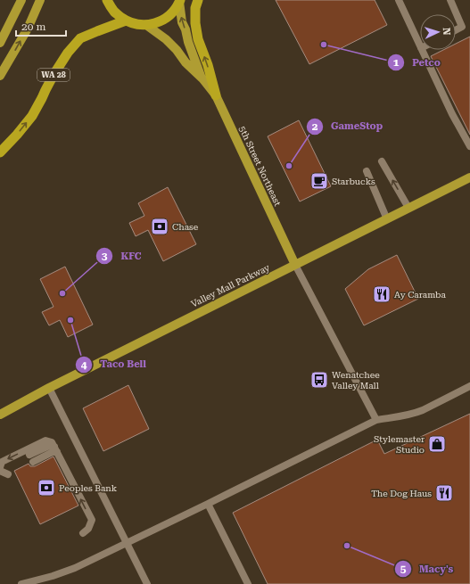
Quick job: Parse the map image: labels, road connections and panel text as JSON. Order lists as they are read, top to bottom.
{
  "streets": {
    "highway": ["WA 28"],
    "main road": ["5th Street Northeast", "Valley Mall Parkway"]
  },
  "crossings": [
    ["5th Street Northeast", "Valley Mall Parkway"]
  ],
  "places": {
    "other": [
      "Petco",
      "GameStop",
      "KFC",
      "Taco Bell",
      "Macy's"
    ],
    "cafe": ["Starbucks"],
    "bank": ["Chase", "Peoples Bank"],
    "restaurant": ["Ay Caramba", "The Dog Haus"],
    "bus stop": ["Wenatchee Valley Mall"],
    "shop": ["Stylemaster Studio"]
  },
  "scale_bar": "20 m",
  "north": "right"
}
